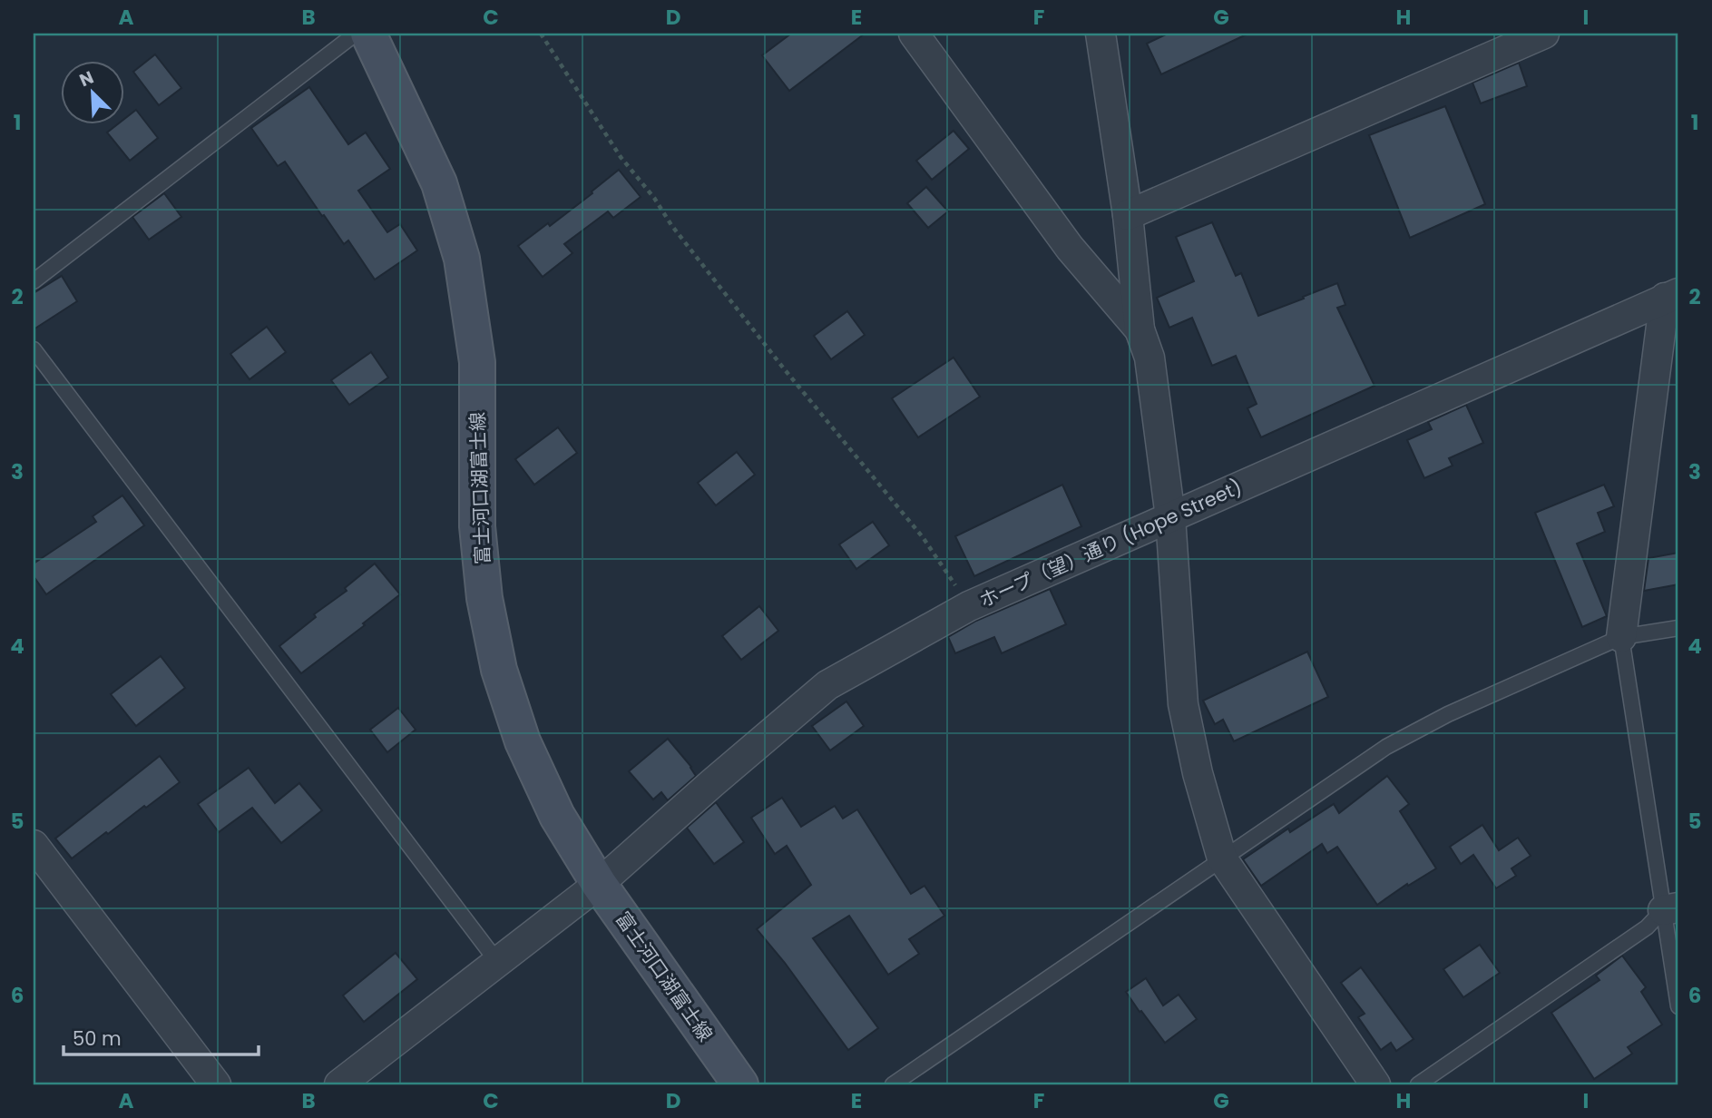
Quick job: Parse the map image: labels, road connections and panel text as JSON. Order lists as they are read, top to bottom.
{
  "streets": {
    "main road": ["富士河口湖富士線"],
    "street": ["ホープ（望）通り (Hope Street)"]
  },
  "crossings": [
    ["富士河口湖富士線", "ホープ（望）通り (Hope Street)"]
  ],
  "scale_bar": "50 m",
  "north": "top left",
  "grid": {
    "columns": [
      "A",
      "B",
      "C",
      "D",
      "E",
      "F",
      "G",
      "H",
      "I"
    ],
    "rows": [
      "1",
      "2",
      "3",
      "4",
      "5",
      "6"
    ]
  }
}
